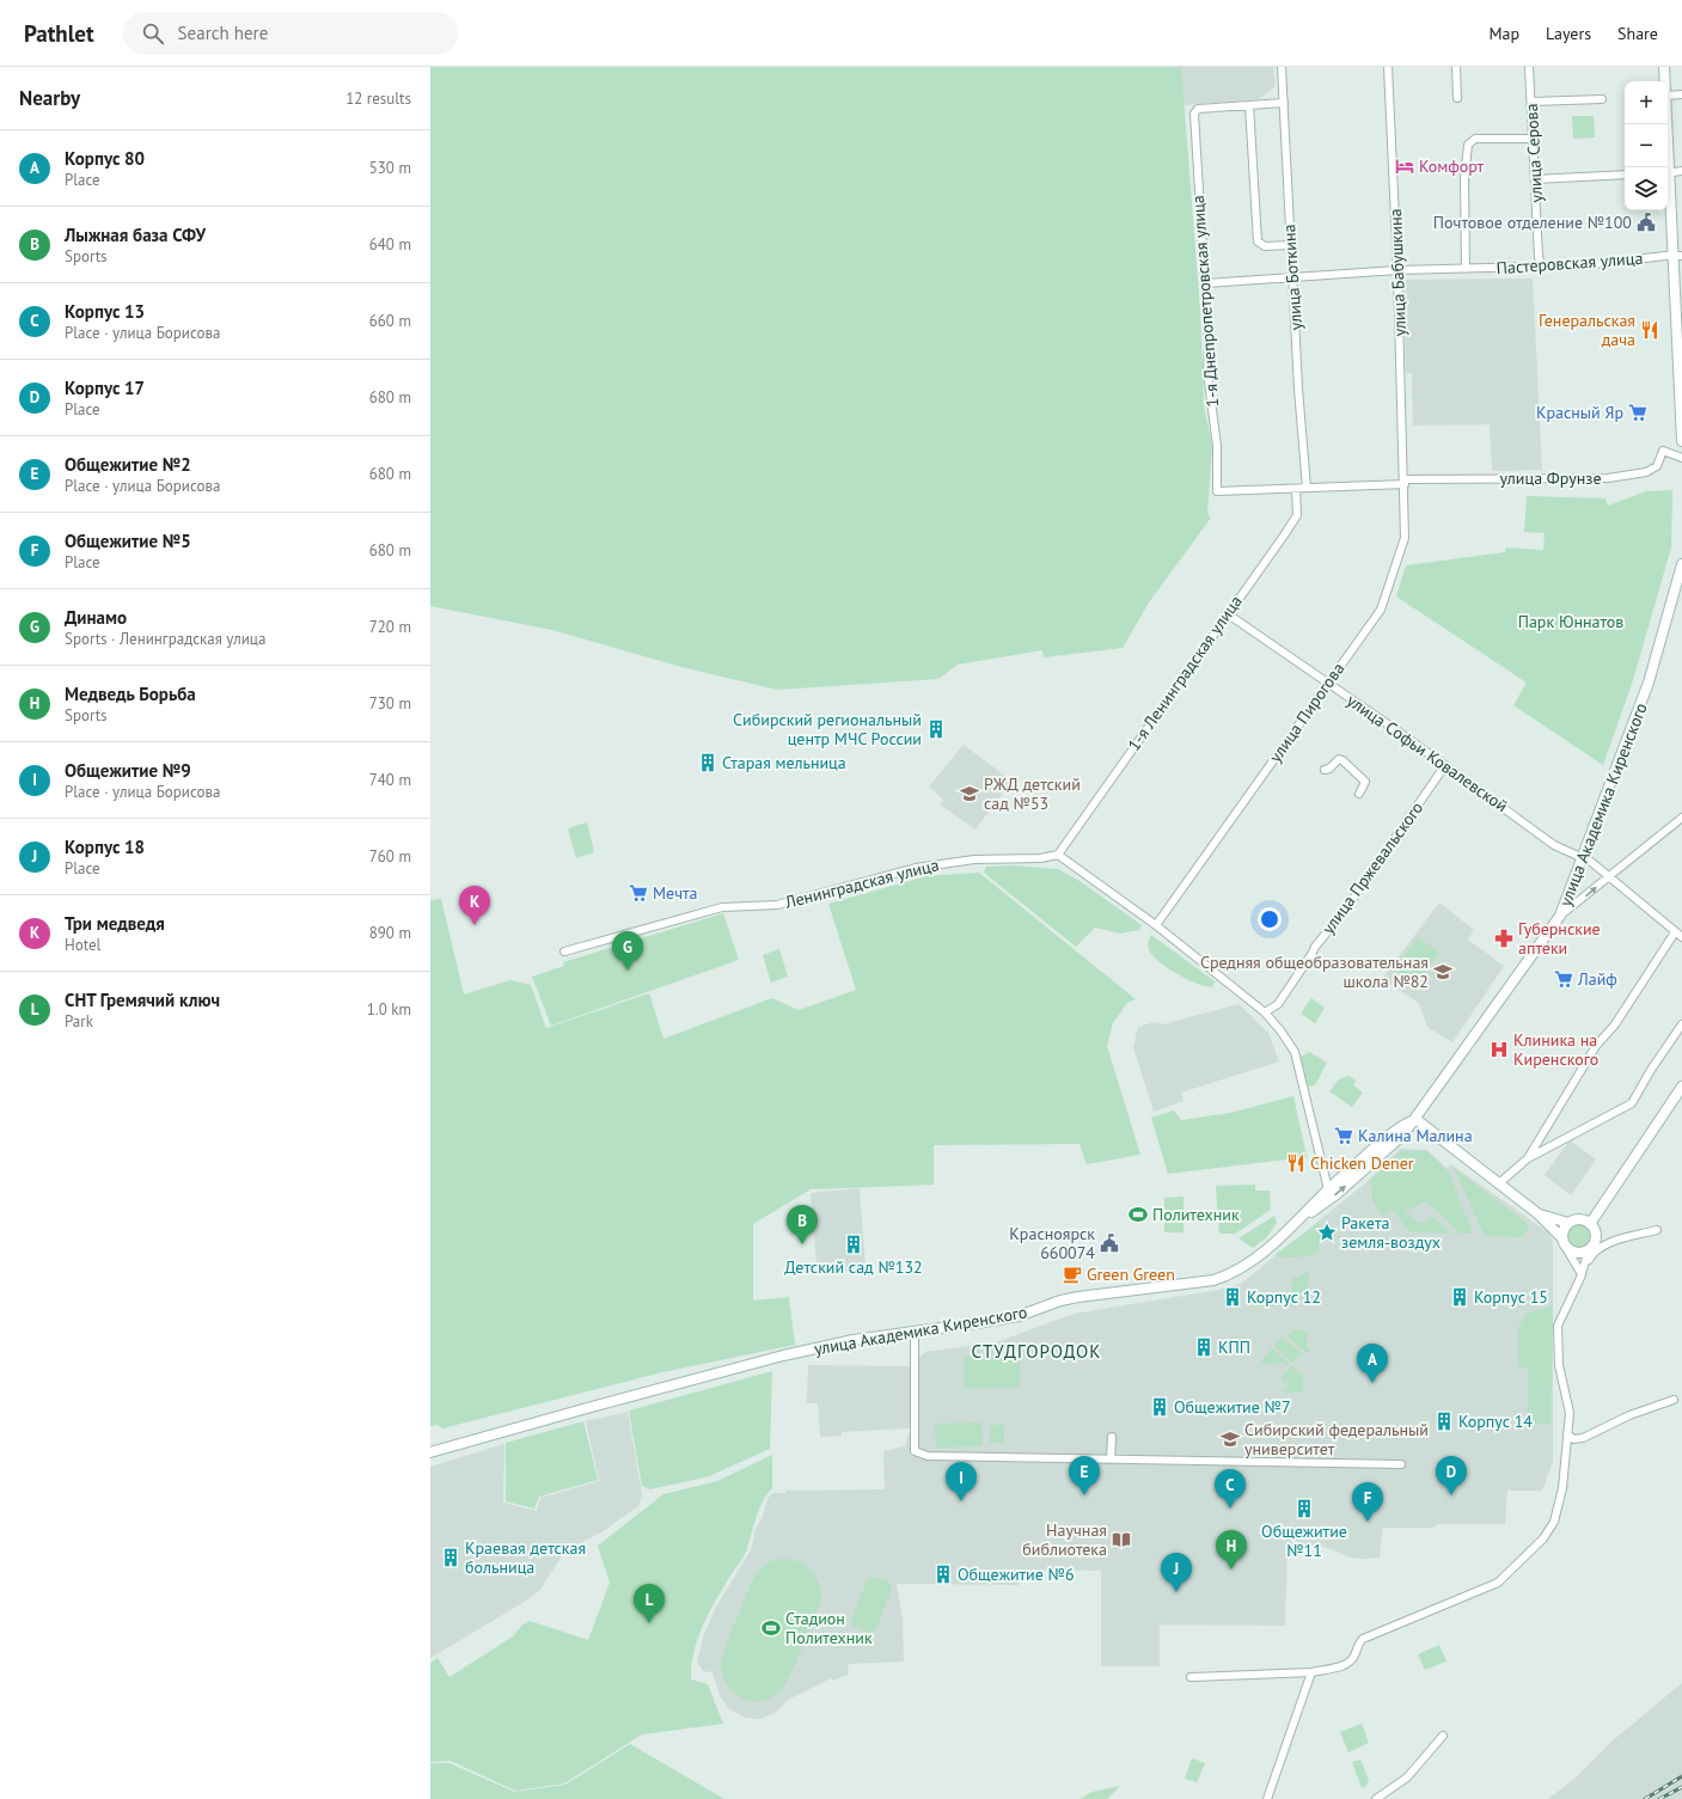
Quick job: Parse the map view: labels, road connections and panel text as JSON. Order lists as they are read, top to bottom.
{
  "streets": {
    "main road": ["улица Академика Киренского"],
    "street": [
      "улица Серова",
      "Пастеровская улица",
      "улица Бабушкина",
      "улица Боткина",
      "1-я Днепропетровская улица",
      "улица Фрунзе",
      "1-я Ленинградская улица",
      "улица Пирогова",
      "улица Софьи Ковалевской",
      "улица Пржевальского",
      "Ленинградская улица"
    ]
  },
  "crossings": [
    ["улица Серова", "Пастеровская улица"],
    ["Пастеровская улица", "улица Бабушкина"],
    ["Пастеровская улица", "улица Боткина"],
    ["Пастеровская улица", "1-я Днепропетровская улица"],
    ["улица Бабушкина", "улица Фрунзе"],
    ["улица Бабушкина", "улица Пирогова"],
    ["улица Боткина", "1-я Днепропетровская улица"],
    ["улица Боткина", "улица Фрунзе"],
    ["1-я Днепропетровская улица", "улица Фрунзе"],
    ["1-я Днепропетровская улица", "1-я Ленинградская улица"],
    ["улица Фрунзе", "улица Пирогова"],
    ["1-я Ленинградская улица", "улица Софьи Ковалевской"],
    ["1-я Ленинградская улица", "Ленинградская улица"],
    ["улица Пирогова", "улица Софьи Ковалевской"],
    ["улица Софьи Ковалевской", "улица Академика Киренского"],
    ["улица Софьи Ковалевской", "улица Пржевальского"]
  ],
  "districts": ["СТУДГОРОДОК"],
  "parks": ["Парк Юннатов"],
  "places": {
    "hotel": ["Комфорт"],
    "public building": ["Почтовое отделение №100", "Красноярск 660074"],
    "restaurant": ["Генеральская дача", "Chicken Dener"],
    "supermarket": [
      "Красный Яр",
      "Мечта",
      "Лайф",
      "Калина Малина"
    ],
    "building": [
      "Сибирский региональный центр МЧС России",
      "Старая мельница",
      "Детский сад №132",
      "Корпус 12",
      "Корпус 15",
      "КПП",
      "Общежитие №7",
      "Корпус 14",
      "Общежитие №11",
      "Краевая детская больница",
      "Общежитие №6"
    ],
    "school or university": ["РЖД детский сад №53", "Средняя общеобразовательная школа №82", "Сибирский федеральный университет"],
    "pharmacy": ["Губернские аптеки"],
    "hospital": ["Клиника на Киренского"],
    "sports": ["Политехник", "Стадион Политехник"],
    "place": ["Ракета земля-воздух"],
    "cafe": ["Green Green"],
    "library": ["Научная библиотека"]
  },
  "page": {
    "header": "Pathlet",
    "search": "Search here",
    "nav": ["Map", "Layers", "Share"],
    "heading": ["Nearby", "12 results"],
    "map_buttons": ["+", "−"],
    "list": [
      {
        "mark": "A",
        "name": "Корпус 80",
        "note": "Place",
        "value": "530 m"
      },
      {
        "mark": "B",
        "name": "Лыжная база СФУ",
        "note": "Sports",
        "value": "640 m"
      },
      {
        "mark": "C",
        "name": "Корпус 13",
        "note": "Place · улица Борисова",
        "value": "660 m"
      },
      {
        "mark": "D",
        "name": "Корпус 17",
        "note": "Place",
        "value": "680 m"
      },
      {
        "mark": "E",
        "name": "Общежитие №2",
        "note": "Place · улица Борисова",
        "value": "680 m"
      },
      {
        "mark": "F",
        "name": "Общежитие №5",
        "note": "Place",
        "value": "680 m"
      },
      {
        "mark": "G",
        "name": "Динамо",
        "note": "Sports · Ленинградская улица",
        "value": "720 m"
      },
      {
        "mark": "H",
        "name": "Медведь Борьба",
        "note": "Sports",
        "value": "730 m"
      },
      {
        "mark": "I",
        "name": "Общежитие №9",
        "note": "Place · улица Борисова",
        "value": "740 m"
      },
      {
        "mark": "J",
        "name": "Корпус 18",
        "note": "Place",
        "value": "760 m"
      },
      {
        "mark": "K",
        "name": "Три медведя",
        "note": "Hotel",
        "value": "890 m"
      },
      {
        "mark": "L",
        "name": "СНТ Гремячий ключ",
        "note": "Park",
        "value": "1.0 km"
      }
    ],
    "pins": [
      "K",
      "G",
      "B",
      "A",
      "D",
      "E",
      "I",
      "C",
      "F",
      "H",
      "J",
      "L"
    ]
  }
}
